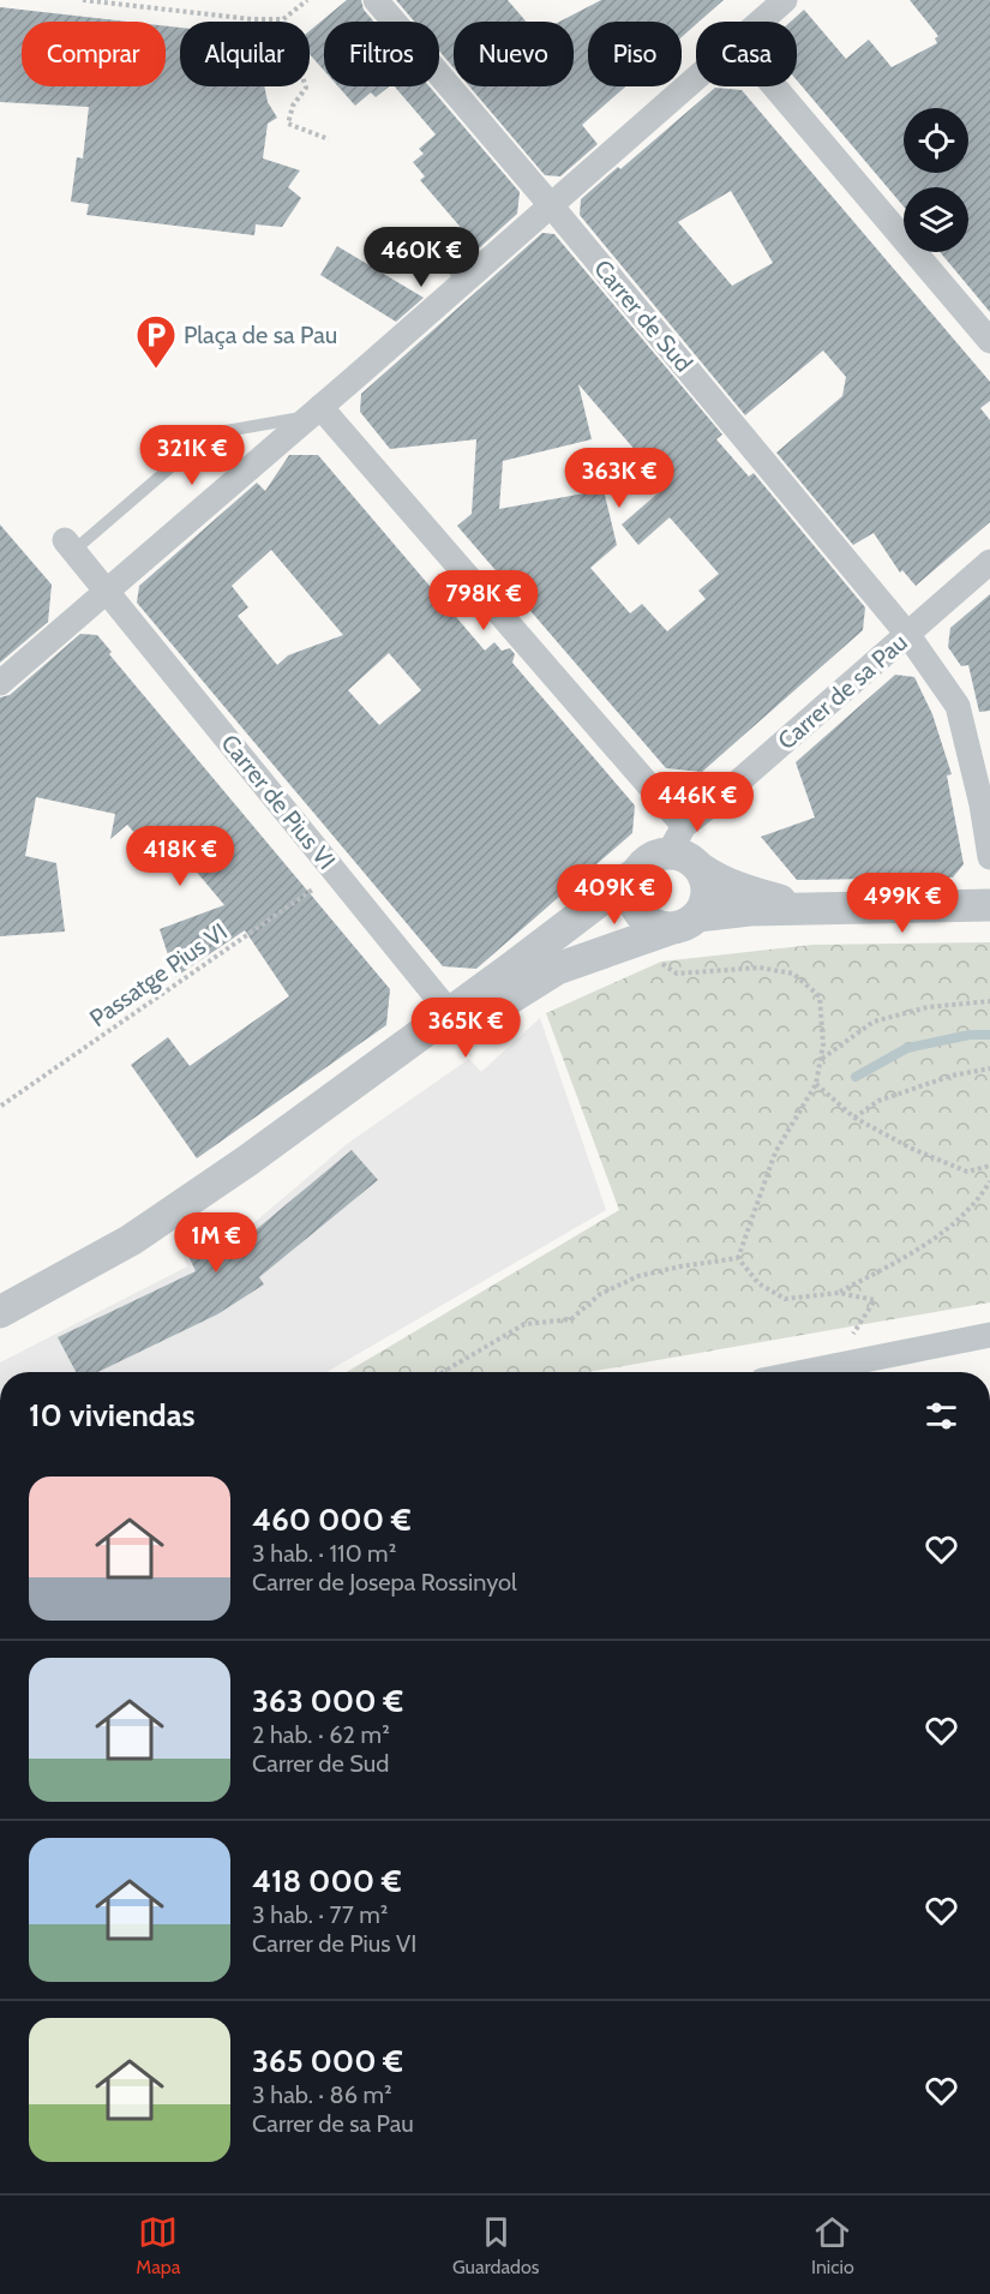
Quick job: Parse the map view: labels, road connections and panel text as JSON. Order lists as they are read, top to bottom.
{
  "streets": {
    "street": ["Carrer de Sud", "Carrer de sa Pau", "Carrer de Pius VI"],
    "path": ["Passatge Pius VI"]
  },
  "crossings": [
    ["Carrer de Sud", "Carrer de sa Pau"],
    ["Carrer de Pius VI", "Passatge Pius VI"]
  ],
  "places": {
    "parking": ["Plaça de sa Pau"]
  },
  "page": {
    "chip": [
      "Comprar",
      "Alquilar",
      "Filtros",
      "Nuevo",
      "Piso",
      "Casa"
    ],
    "price": [
      "460K €",
      "321K €",
      "363K €",
      "798K €",
      "446K €",
      "418K €",
      "409K €",
      "499K €",
      "365K €",
      "1M €"
    ],
    "heading": "10 viviendas",
    "list": [
      {
        "name": "460 000 €",
        "note": "3 hab. · 110 m² · Carrer de Josepa Rossinyol"
      },
      {
        "name": "363 000 €",
        "note": "2 hab. · 62 m² · Carrer de Sud"
      },
      {
        "name": "418 000 €",
        "note": "3 hab. · 77 m² · Carrer de Pius VI"
      },
      {
        "name": "365 000 €",
        "note": "3 hab. · 86 m² · Carrer de sa Pau"
      }
    ],
    "tabs": ["Mapa", "Guardados", "Inicio"]
  }
}
